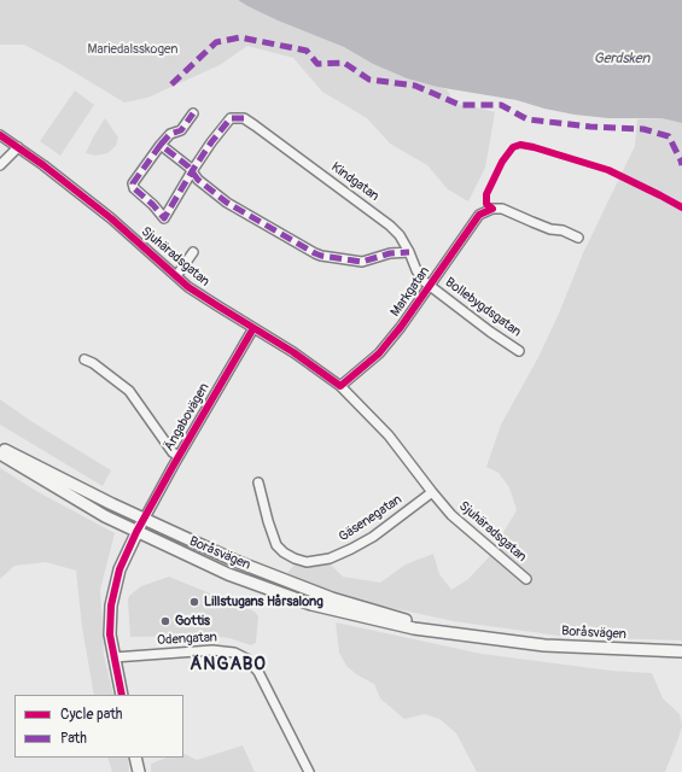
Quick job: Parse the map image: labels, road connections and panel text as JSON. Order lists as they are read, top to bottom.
{
  "streets": {
    "main road": ["Boråsvägen"],
    "street": [
      "Kindgatan",
      "Sjuhäradsgatan",
      "Markgatan",
      "Bollebygdsgatan",
      "Ängabovägen",
      "Gäsenegatan",
      "Odengatan"
    ]
  },
  "crossings": [
    ["Kindgatan", "Markgatan"],
    ["Kindgatan", "Bollebygdsgatan"],
    ["Sjuhäradsgatan", "Markgatan"],
    ["Sjuhäradsgatan", "Ängabovägen"],
    ["Sjuhäradsgatan", "Gäsenegatan"],
    ["Markgatan", "Bollebygdsgatan"],
    ["Ängabovägen", "Boråsvägen"]
  ],
  "districts": ["ÄNGABO"],
  "water": ["Gerdsken"],
  "parks": ["Mariedalsskogen"],
  "places": ["Lillstugans Hårsalong", "Gottis"],
  "legend": ["Cycle path", "Path"]
}
